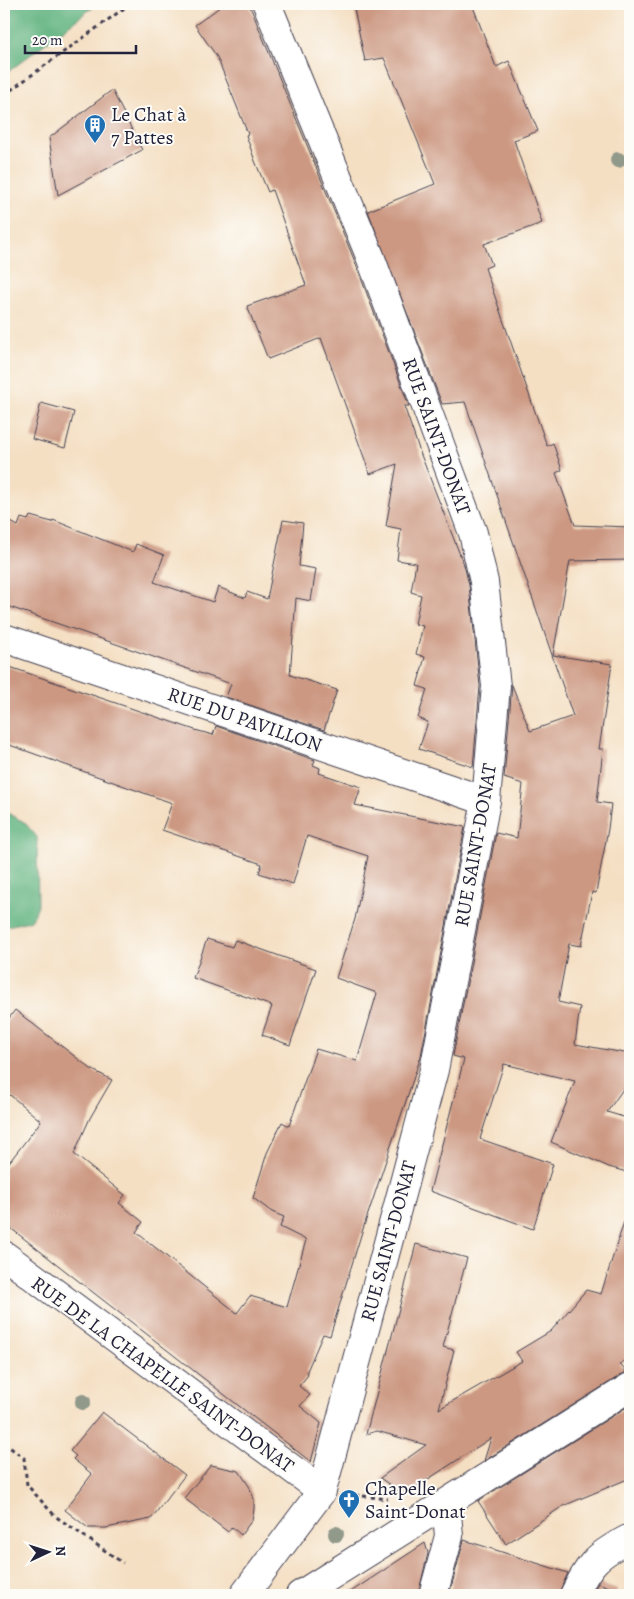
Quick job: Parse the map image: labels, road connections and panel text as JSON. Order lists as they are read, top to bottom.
{
  "streets": {
    "street": ["RUE SAINT-DONAT", "RUE DU PAVILLON", "RUE DE LA CHAPELLE SAINT-DONAT"]
  },
  "crossings": [
    ["RUE SAINT-DONAT", "RUE DU PAVILLON"],
    ["RUE SAINT-DONAT", "RUE DE LA CHAPELLE SAINT-DONAT"]
  ],
  "places": {
    "building": ["Le Chat à 7 Pattes"],
    "church": ["Chapelle Saint-Donat"]
  },
  "scale_bar": "20 m",
  "north": "right"
}
